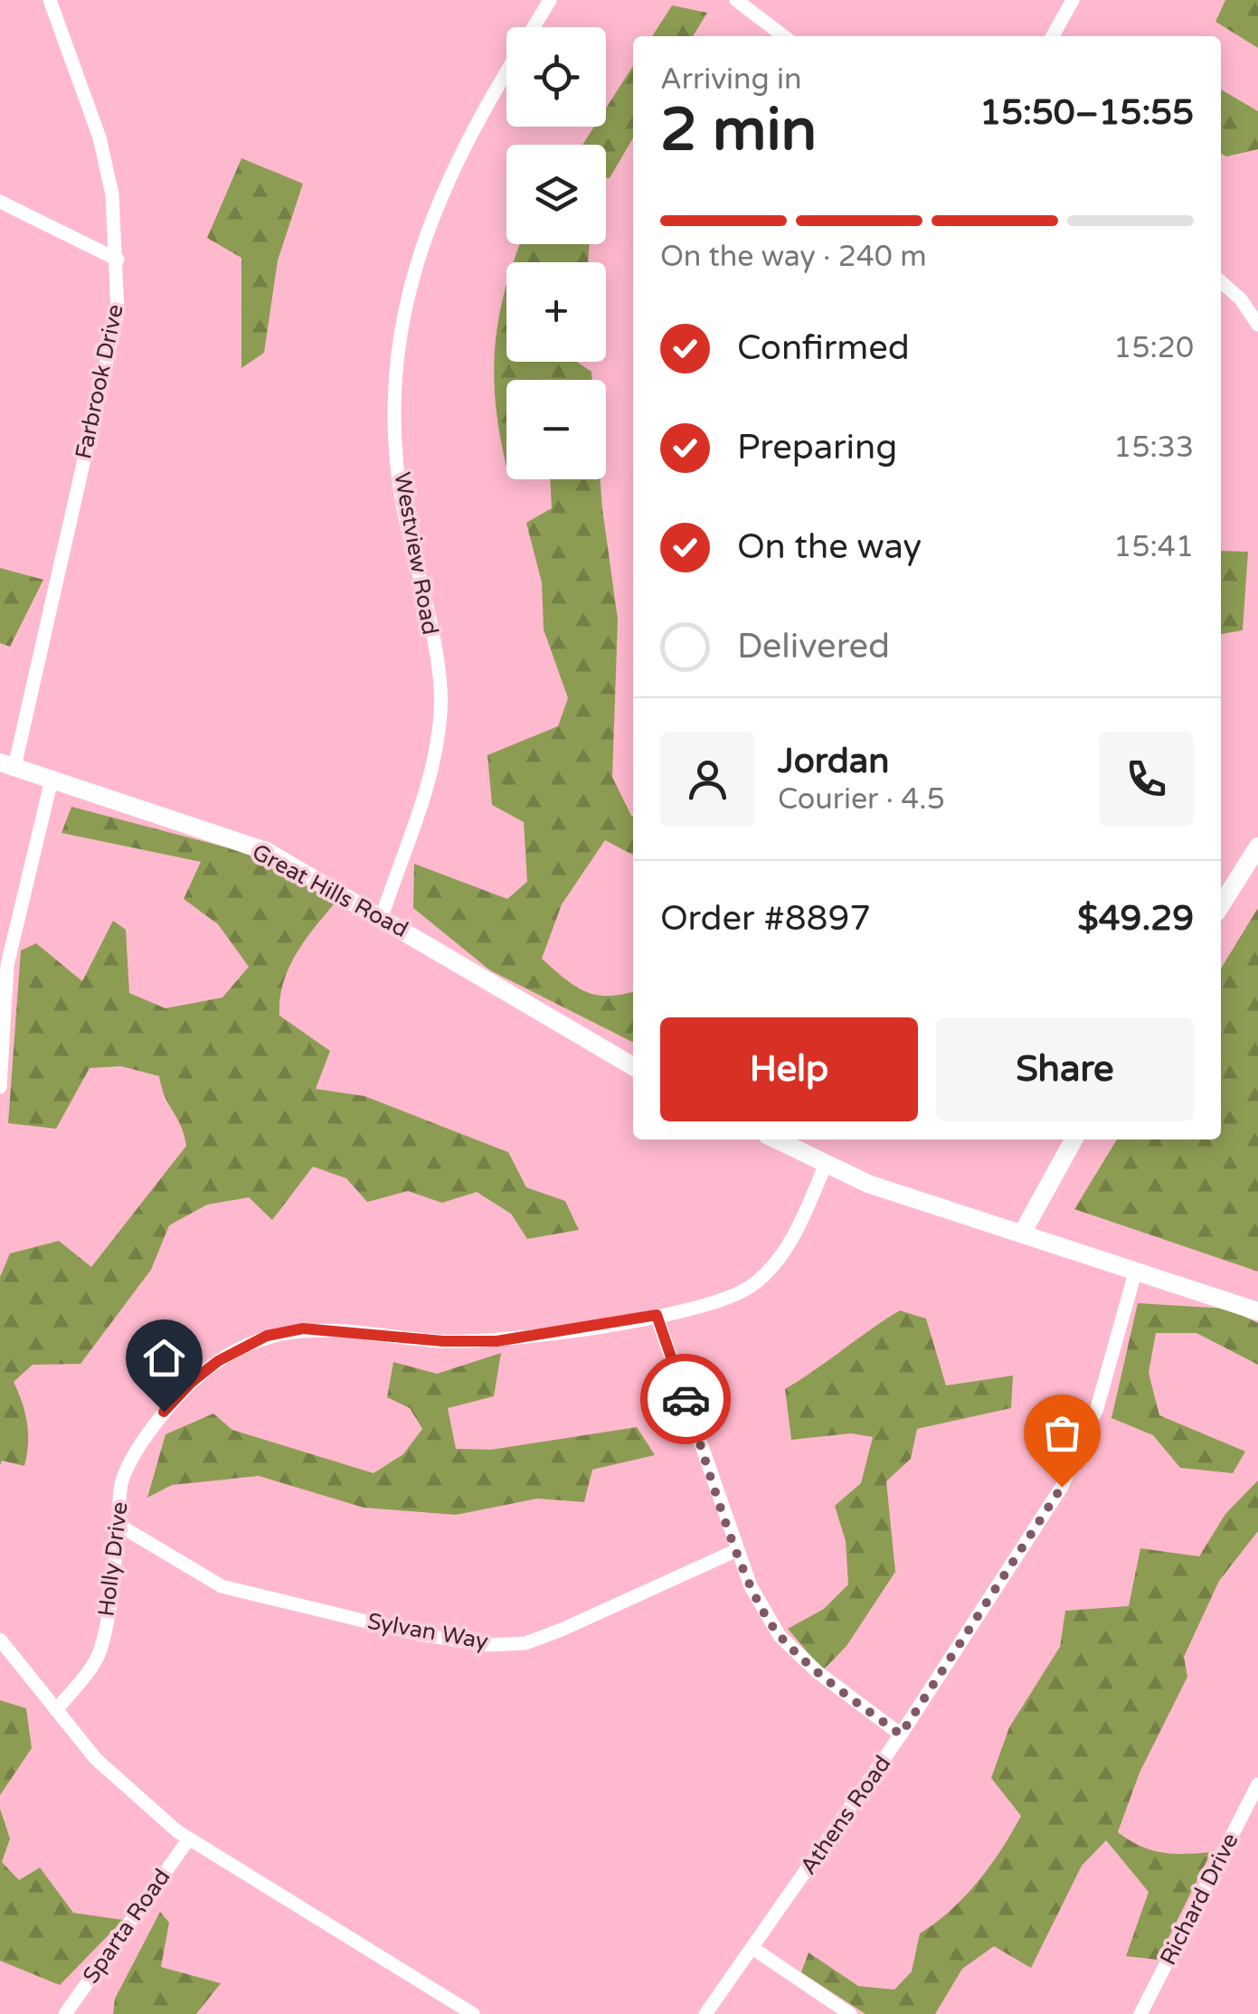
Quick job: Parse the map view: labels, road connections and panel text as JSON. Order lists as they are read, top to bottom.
{
  "streets": {
    "street": [
      "Farbrook Drive",
      "Westview Road",
      "Great Hills Road",
      "Holly Drive",
      "Sylvan Way",
      "Athens Road",
      "Richard Drive",
      "Sparta Road"
    ]
  },
  "crossings": [
    ["Farbrook Drive", "Great Hills Road"],
    ["Westview Road", "Great Hills Road"],
    ["Holly Drive", "Sylvan Way"]
  ],
  "page": {
    "map_buttons": ["+", "−"],
    "heading": ["2 min", "Arriving in", "15:50–15:55"],
    "panel": [
      "Jordan",
      "Courier · 4.5",
      "Order #8897",
      "$49.29"
    ],
    "bar": "On the way · 240 m",
    "list": [
      ["Confirmed", "15:20"],
      ["Preparing", "15:33"],
      ["On the way", "15:41"],
      "Delivered"
    ],
    "buttons": ["Help", "Share"]
  }
}
